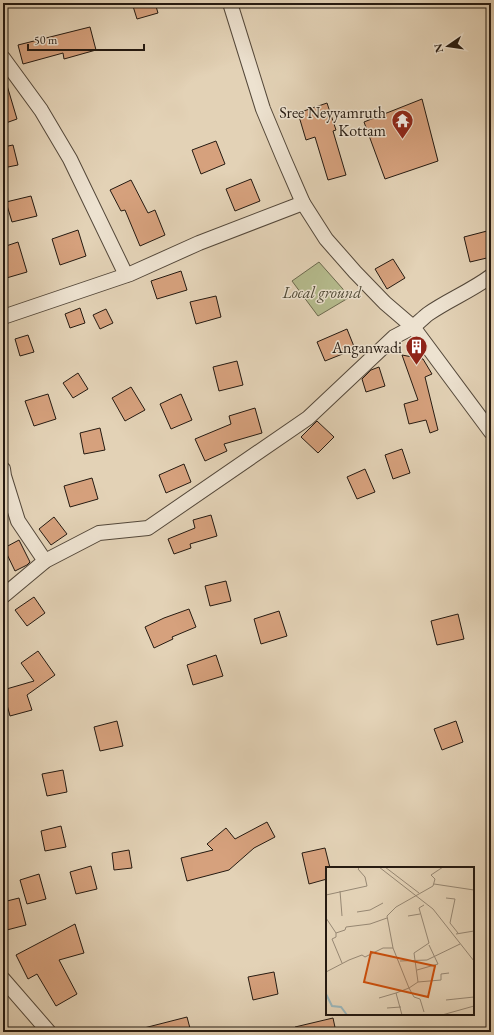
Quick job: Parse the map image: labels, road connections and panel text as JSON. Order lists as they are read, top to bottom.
{
  "parks": ["Local ground"],
  "places": {
    "temple": ["Sree Neyyamruth Kottam"],
    "building": ["Anganwadi"]
  },
  "scale_bar": "50 m",
  "north": "left"
}
